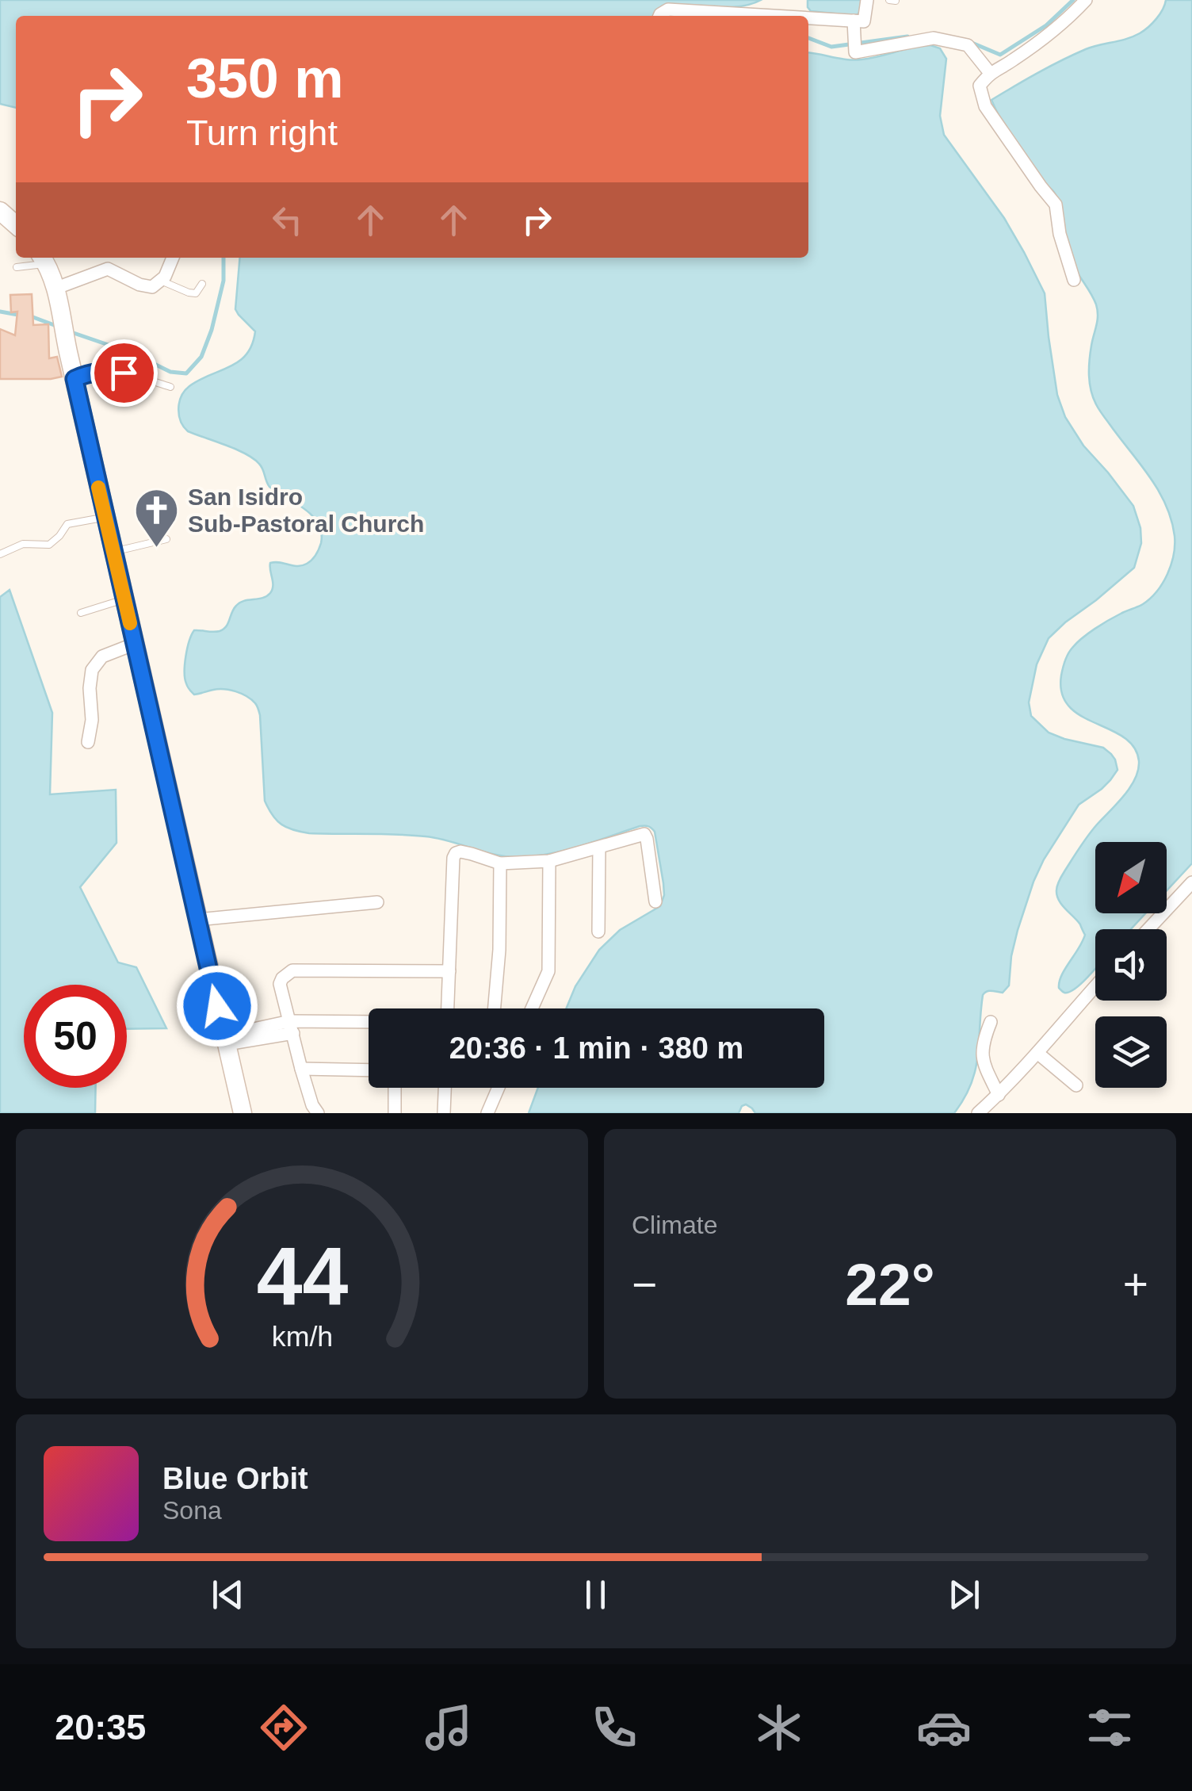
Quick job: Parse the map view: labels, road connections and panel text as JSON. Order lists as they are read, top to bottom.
{
  "places": {
    "church": ["San Isidro Sub-Pastoral Church"]
  },
  "north": "bottom left",
  "page": {
    "turn": ["350 m", "Turn right"],
    "limit": "50",
    "trip": "20:36 · 1 min · 380 m",
    "tile": "Climate",
    "heat": ["−", "22°", "+"],
    "song": ["Blue Orbit", "Sona"],
    "tabs": "20:35",
    "gauge": ["44", "km/h"]
  }
}
